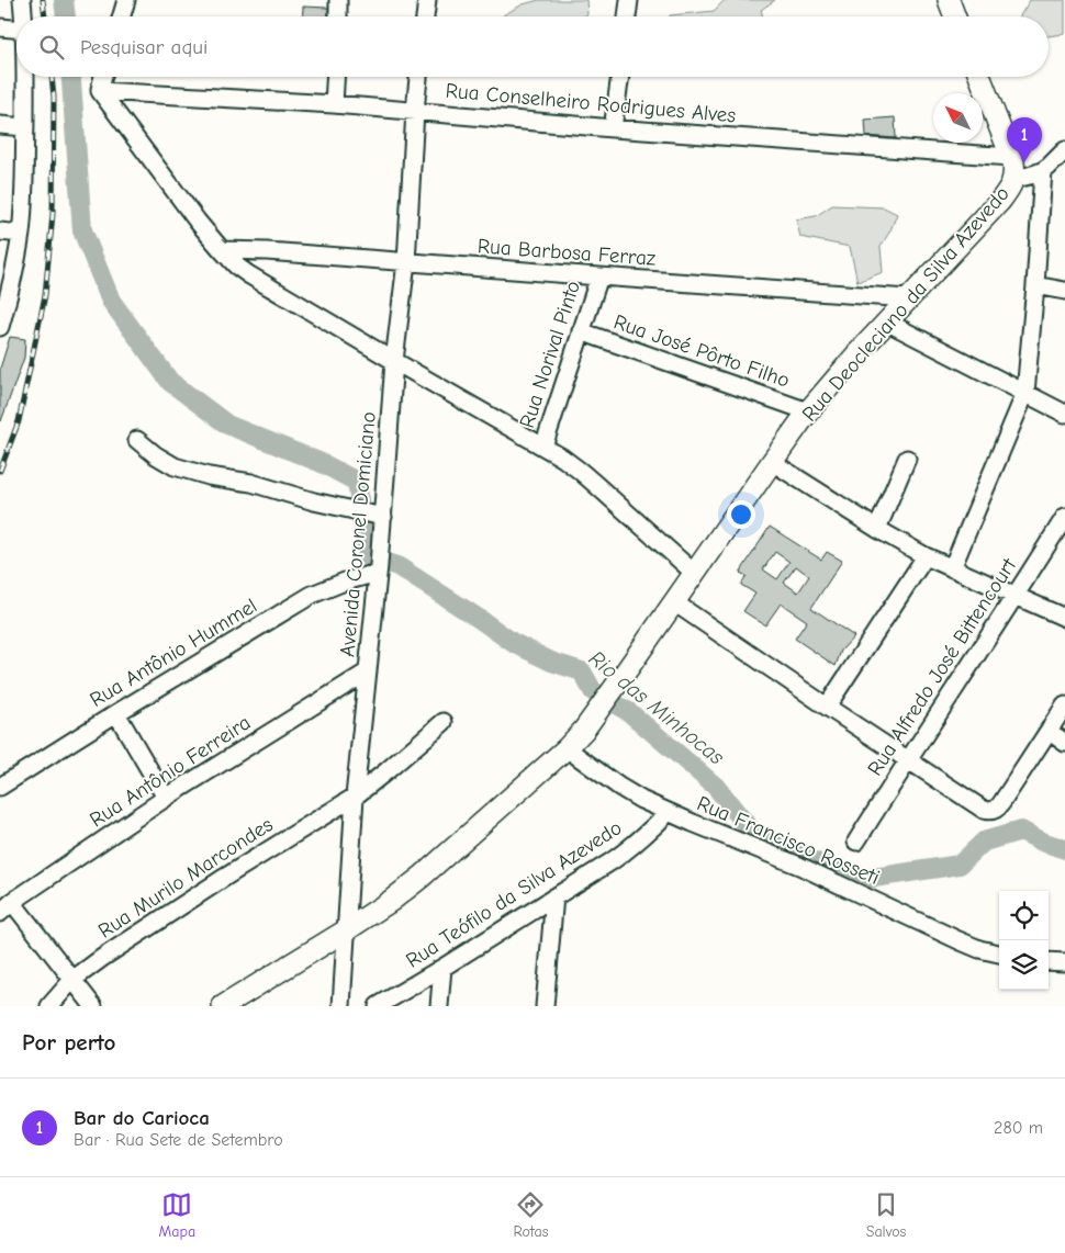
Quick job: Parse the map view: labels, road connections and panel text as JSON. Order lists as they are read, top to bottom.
{
  "streets": {
    "main road": ["Rua Deocleciano da Silva Azevedo"],
    "street": [
      "Rua Conselheiro Rodrigues Alves",
      "Rua Barbosa Ferraz",
      "Rua José Pôrto Filho",
      "Rua Norival Pinto",
      "Avenida Coronel Domiciano",
      "Rua Antônio Hummel",
      "Rua Alfredo José Bittencourt",
      "Rua Antônio Ferreira",
      "Rua Francisco Rosseti",
      "Rua Murilo Marcondes",
      "Rua Teófilo da Silva Azevedo"
    ]
  },
  "crossings": [
    ["Rua Conselheiro Rodrigues Alves", "Avenida Coronel Domiciano"],
    ["Rua Barbosa Ferraz", "Rua Deocleciano da Silva Azevedo"],
    ["Rua Barbosa Ferraz", "Rua Norival Pinto"],
    ["Rua Barbosa Ferraz", "Avenida Coronel Domiciano"],
    ["Rua Deocleciano da Silva Azevedo", "Rua José Pôrto Filho"],
    ["Rua Deocleciano da Silva Azevedo", "Avenida Coronel Domiciano"],
    ["Rua Deocleciano da Silva Azevedo", "Rua Francisco Rosseti"],
    ["Rua José Pôrto Filho", "Rua Norival Pinto"],
    ["Avenida Coronel Domiciano", "Rua Antônio Hummel"],
    ["Avenida Coronel Domiciano", "Rua Antônio Ferreira"],
    ["Avenida Coronel Domiciano", "Rua Murilo Marcondes"],
    ["Rua Francisco Rosseti", "Rua Teófilo da Silva Azevedo"]
  ],
  "water": ["Rio das Minhocas"],
  "north": "top left",
  "page": {
    "search": "Pesquisar aqui",
    "pins": "1",
    "heading": "Por perto",
    "list": [
      {
        "mark": "1",
        "name": "Bar do Carioca",
        "note": "Bar · Rua Sete de Setembro",
        "value": "280 m"
      }
    ],
    "nav": ["Mapa", "Rotas", "Salvos"]
  }
}
